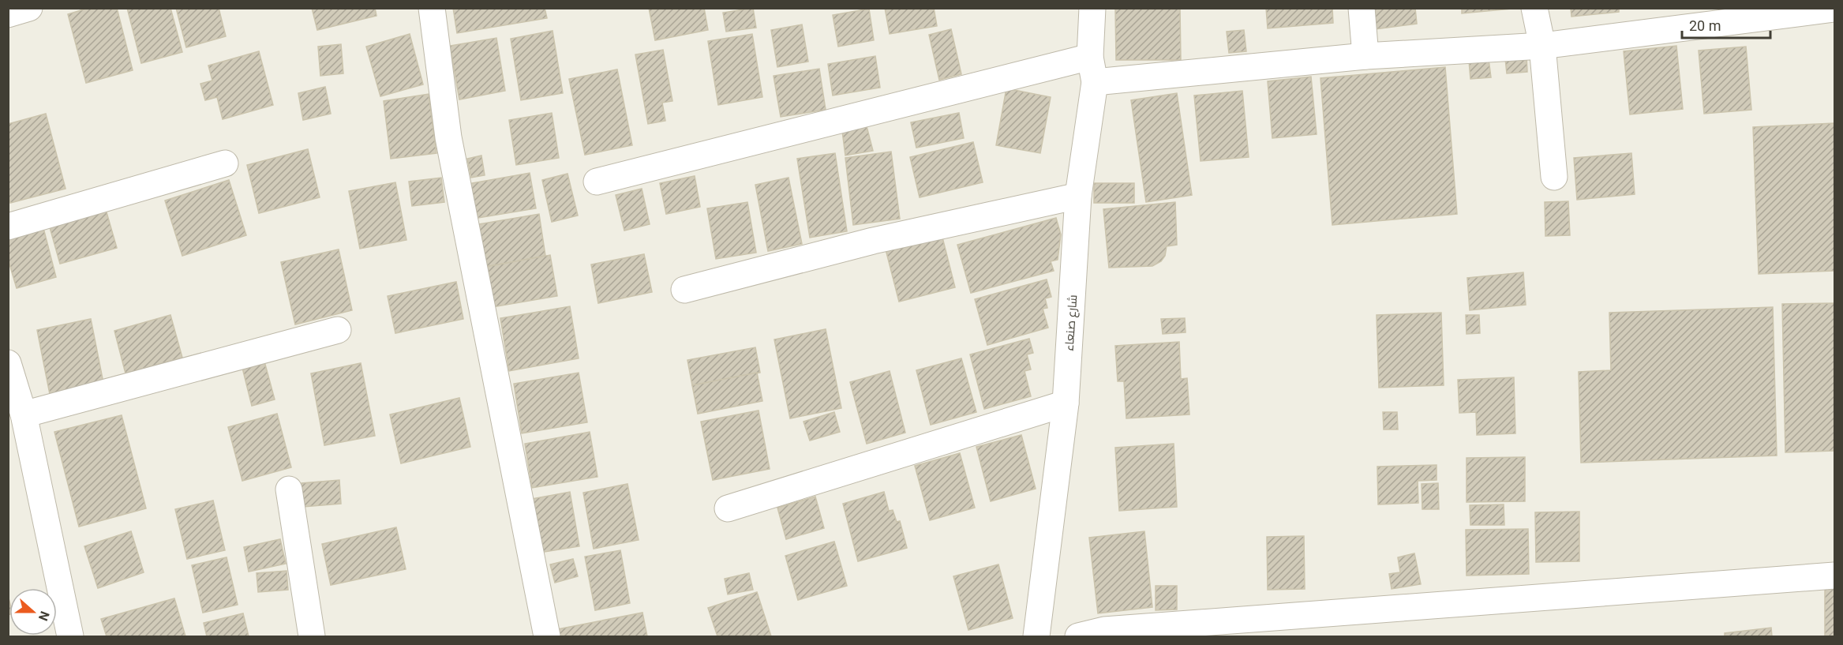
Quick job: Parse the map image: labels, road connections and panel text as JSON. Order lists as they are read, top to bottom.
{
  "streets": {
    "street": ["شارع صنعاء"]
  },
  "scale_bar": "20 m",
  "north": "right"
}
